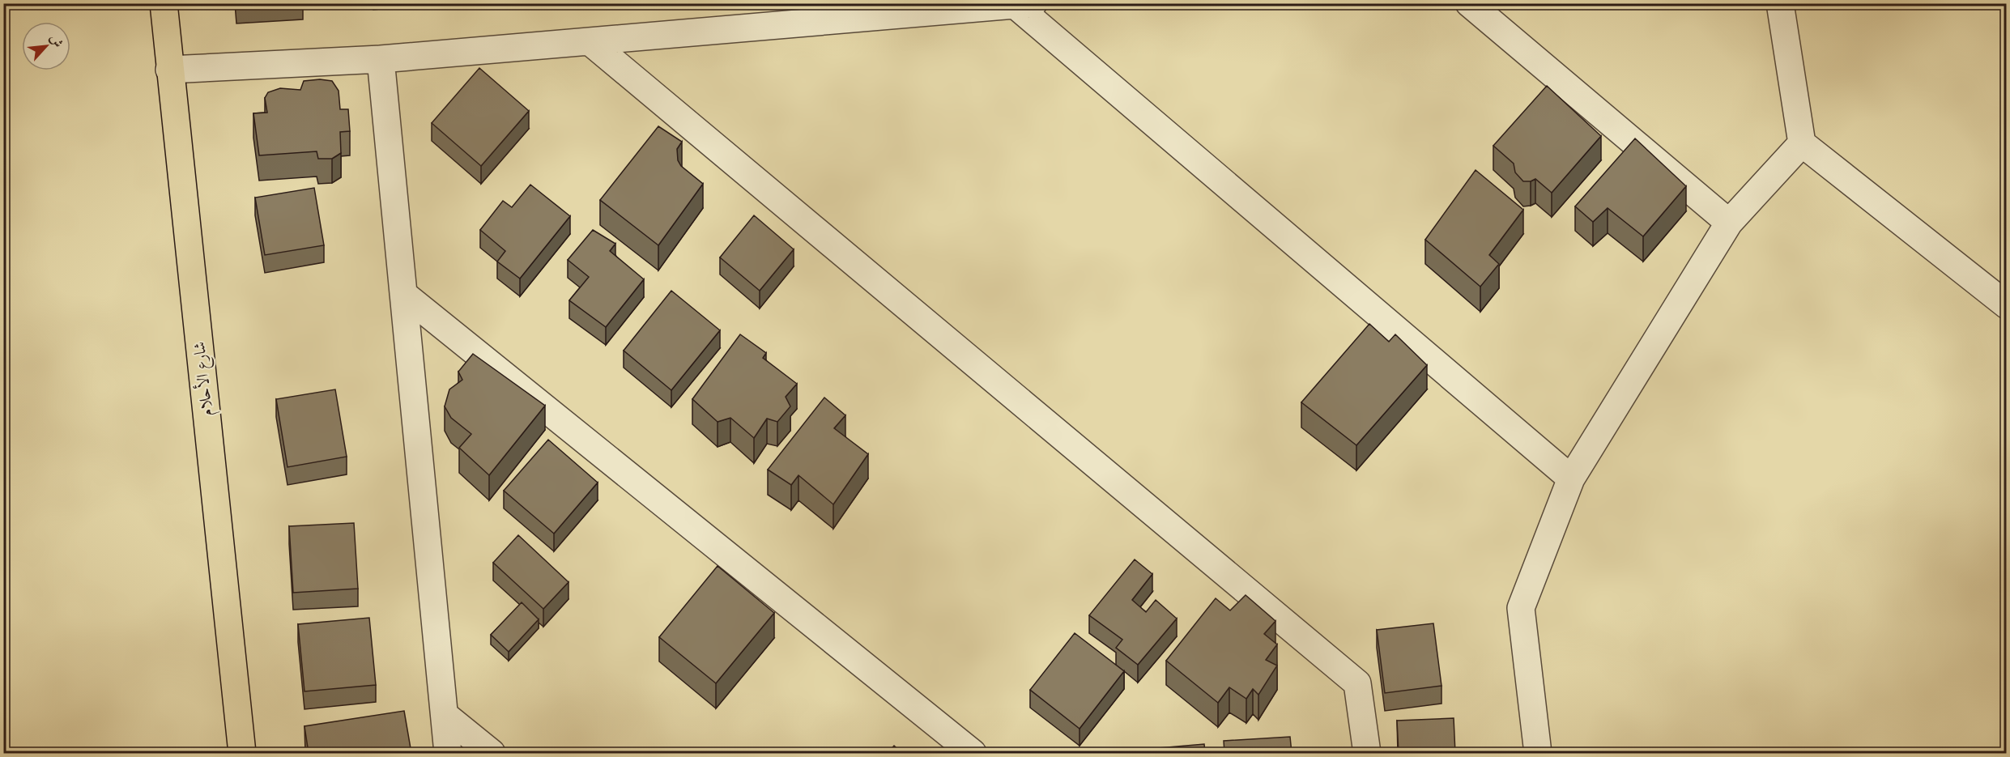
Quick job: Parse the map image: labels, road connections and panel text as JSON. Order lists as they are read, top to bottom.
{
  "streets": {
    "main road": ["شارع الأحلام"]
  },
  "north": "top right"
}
